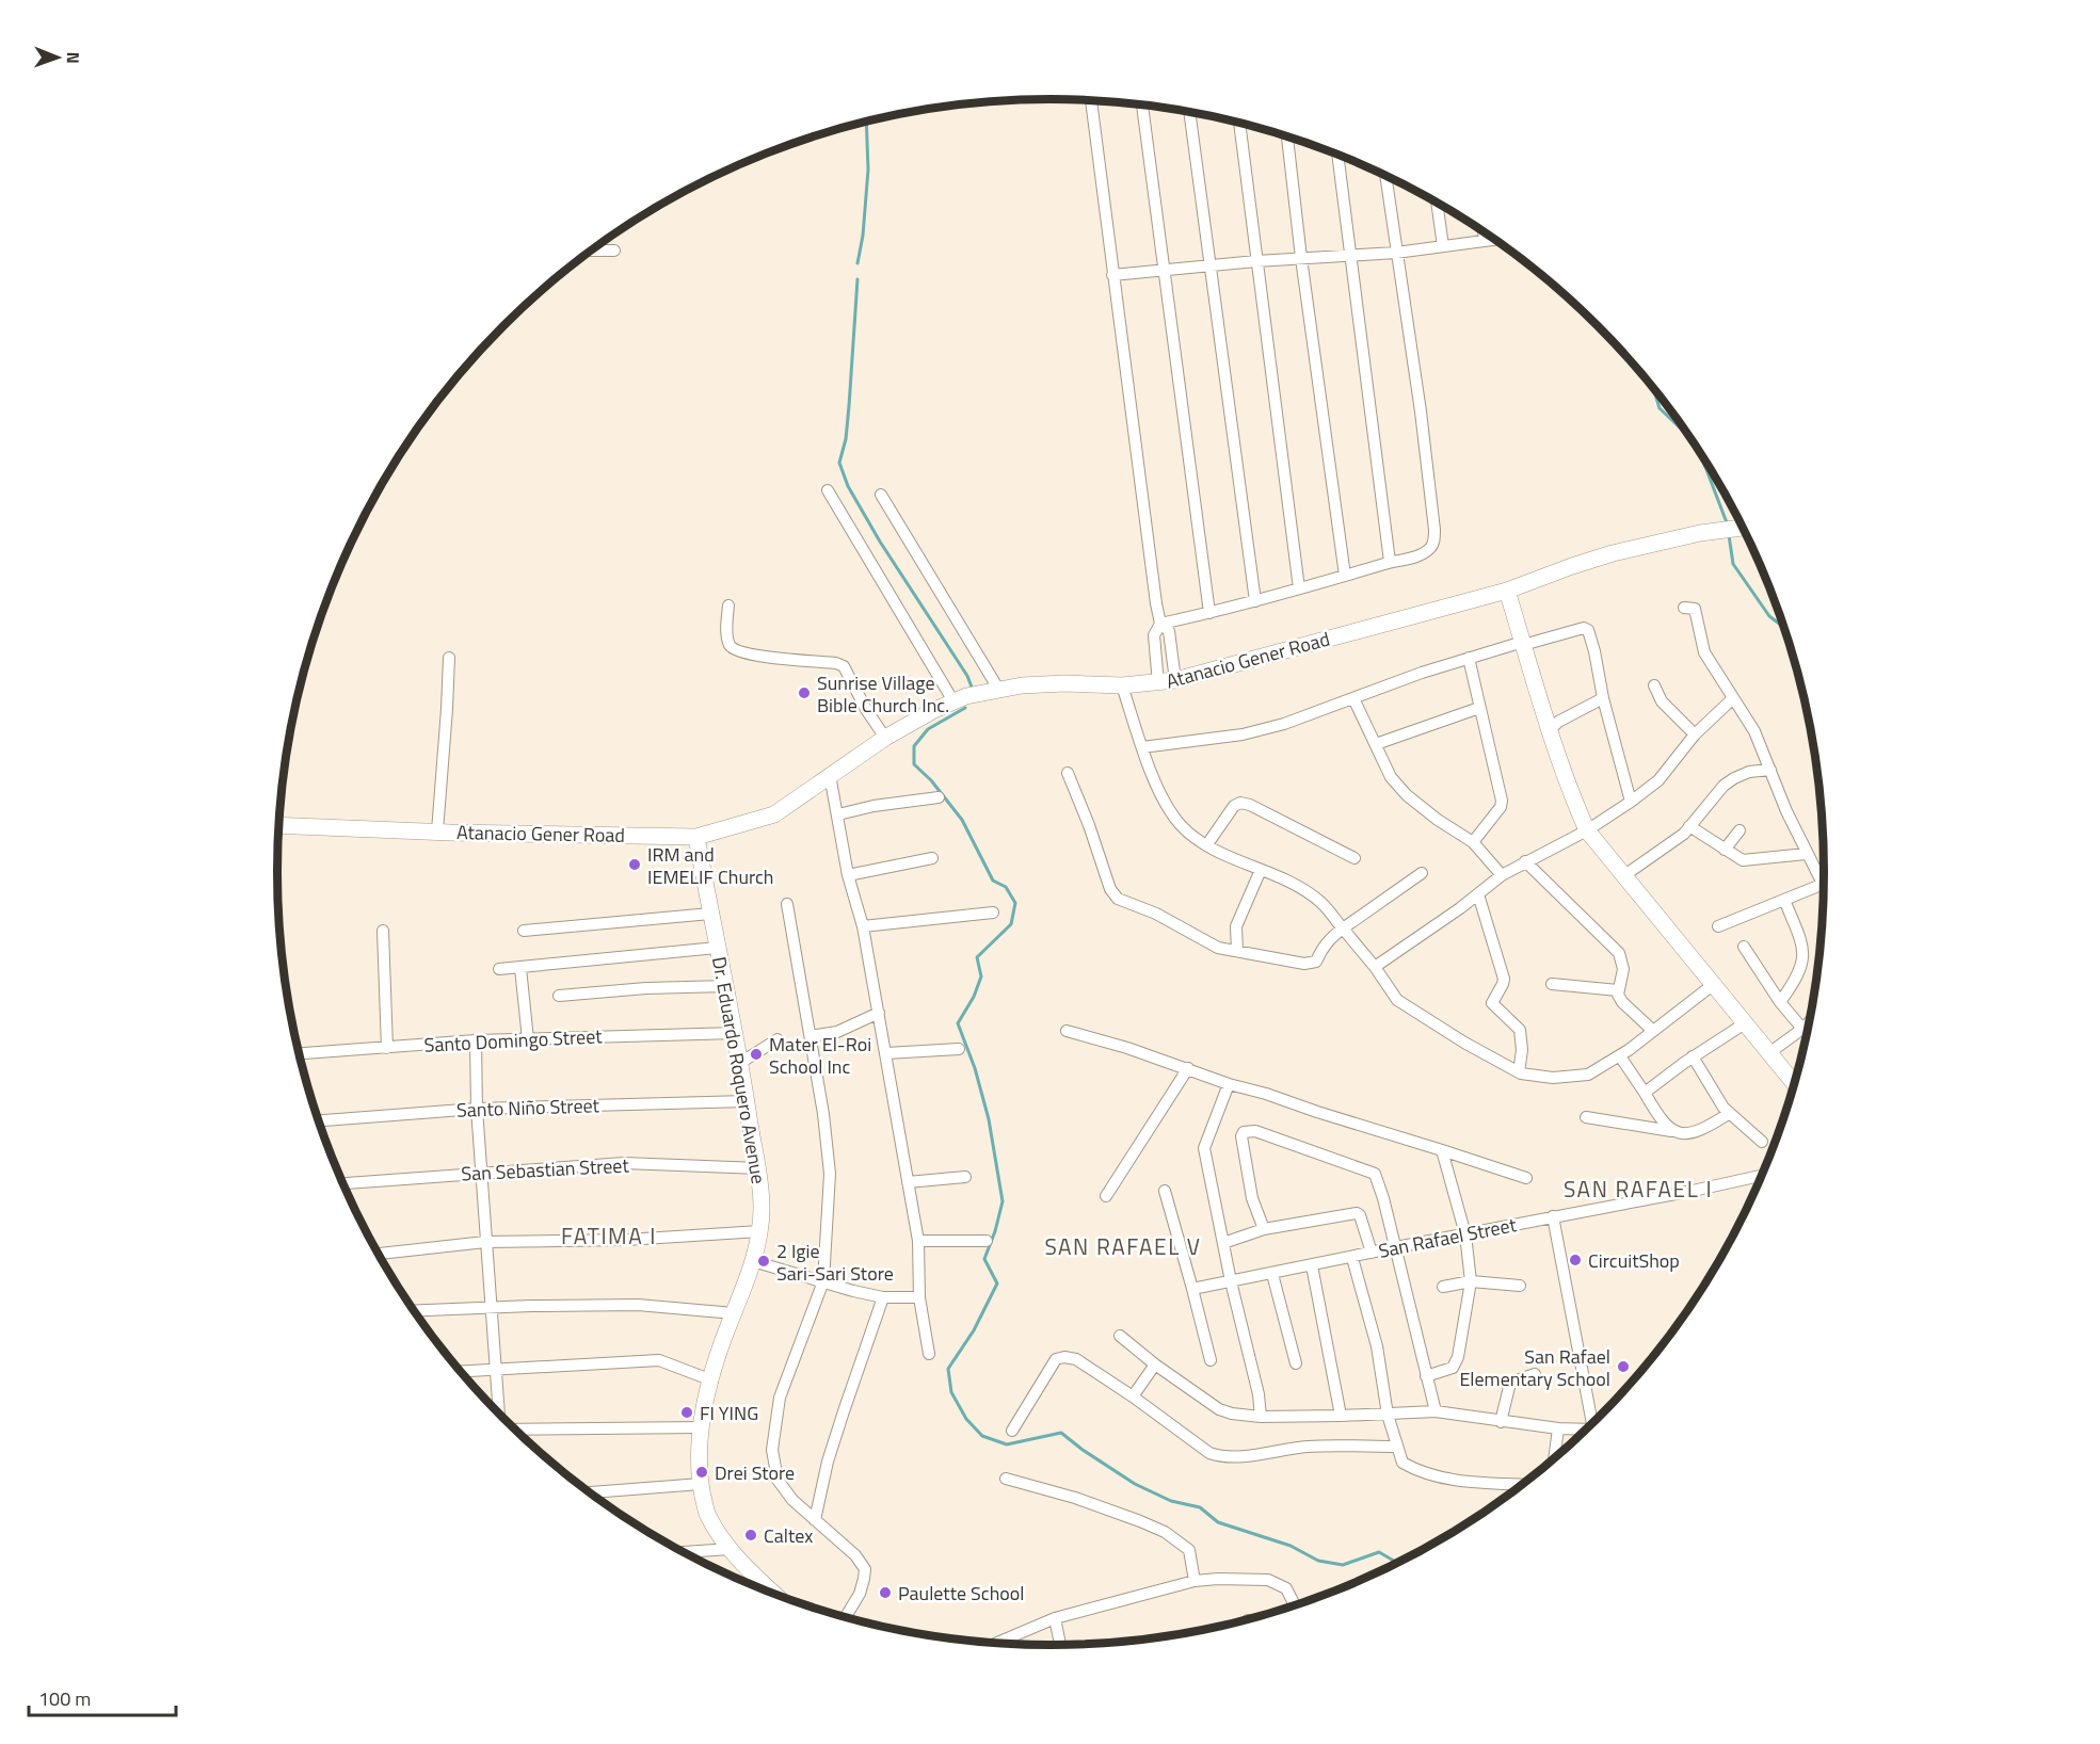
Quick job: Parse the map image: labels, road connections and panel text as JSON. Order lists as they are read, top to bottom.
{
  "streets": {
    "main road": ["Atanacio Gener Road", "Dr. Eduardo Roquero Avenue"],
    "street": [
      "Santo Domingo Street",
      "Santo Niño Street",
      "San Sebastian Street",
      "San Rafael Street"
    ]
  },
  "crossings": [
    ["Atanacio Gener Road", "Dr. Eduardo Roquero Avenue"],
    ["Santo Domingo Street", "Dr. Eduardo Roquero Avenue"],
    ["Dr. Eduardo Roquero Avenue", "Santo Niño Street"],
    ["Dr. Eduardo Roquero Avenue", "San Sebastian Street"]
  ],
  "districts": ["SAN RAFAEL I", "FATIMA I", "SAN RAFAEL V"],
  "places": [
    "Sunrise Village Bible Church Inc.",
    "IRM and IEMELIF Church",
    "Mater El-Roi School Inc",
    "CircuitShop",
    "2 Igie Sari-Sari Store",
    "San Rafael Elementary School",
    "FI YING",
    "Drei Store",
    "Caltex",
    "Paulette School"
  ],
  "scale_bar": "100 m",
  "north": "right"
}
